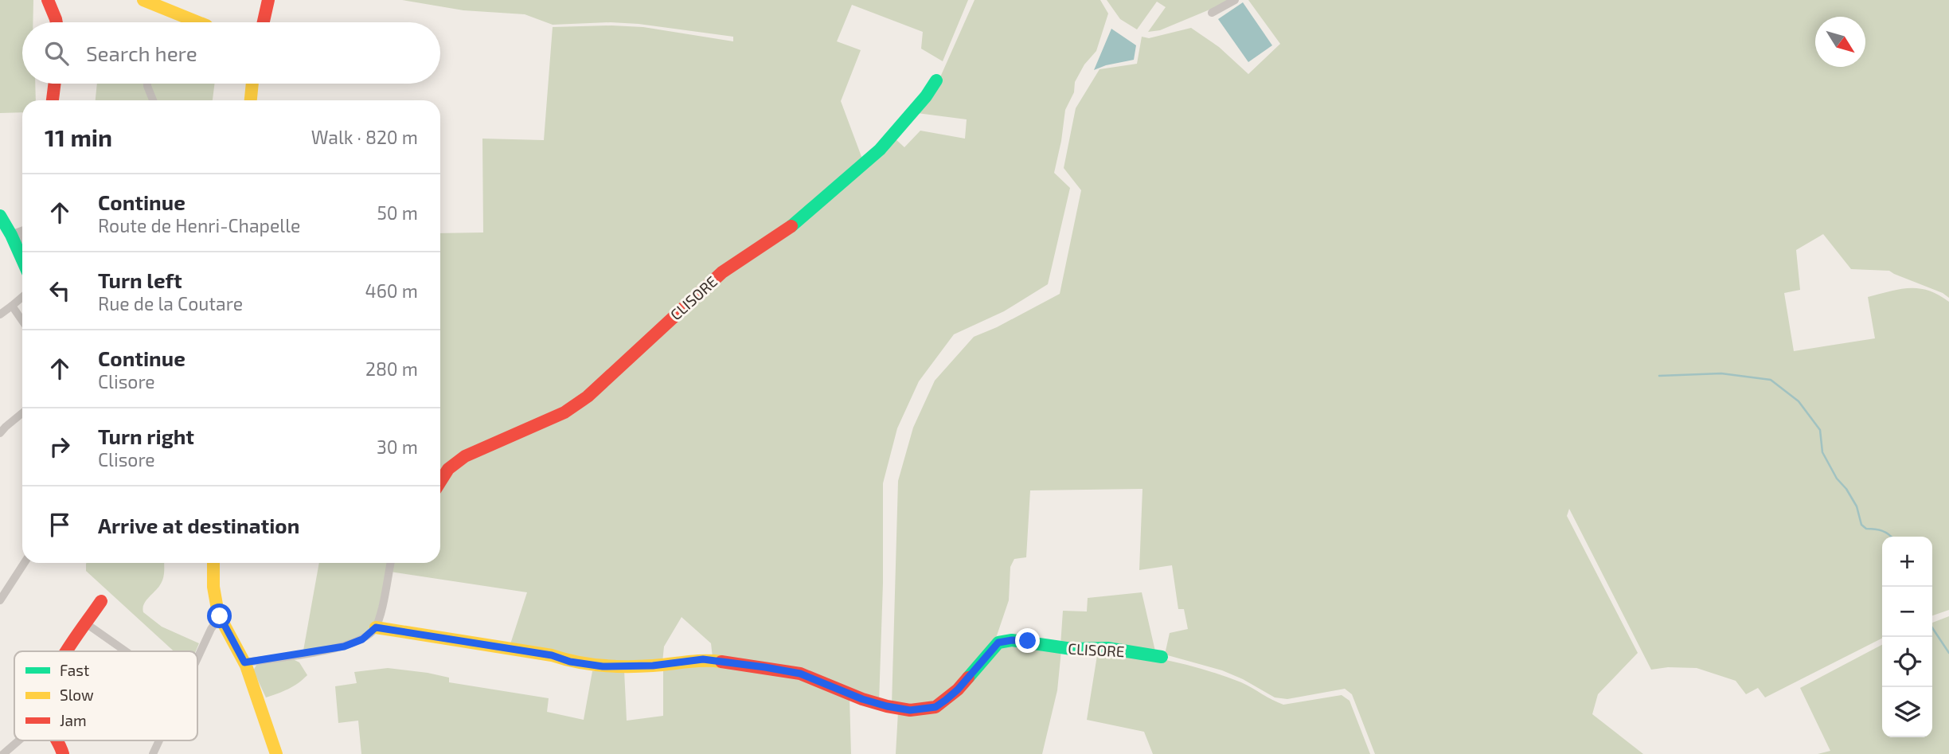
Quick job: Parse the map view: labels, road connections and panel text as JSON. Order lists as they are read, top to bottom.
{
  "streets": {
    "street": ["CLISORE"]
  },
  "legend": ["Fast", "Slow", "Jam"],
  "north": "bottom right",
  "page": {
    "search": "Search here",
    "heading": ["11 min", "Walk · 820 m"],
    "list": [
      ["Continue", "Route de Henri-Chapelle", "50 m"],
      ["Turn left", "Rue de la Coutare", "460 m"],
      ["Continue", "Clisore", "280 m"],
      ["Turn right", "Clisore", "30 m"],
      "Arrive at destination"
    ],
    "map_buttons": ["+", "−"]
  }
}
